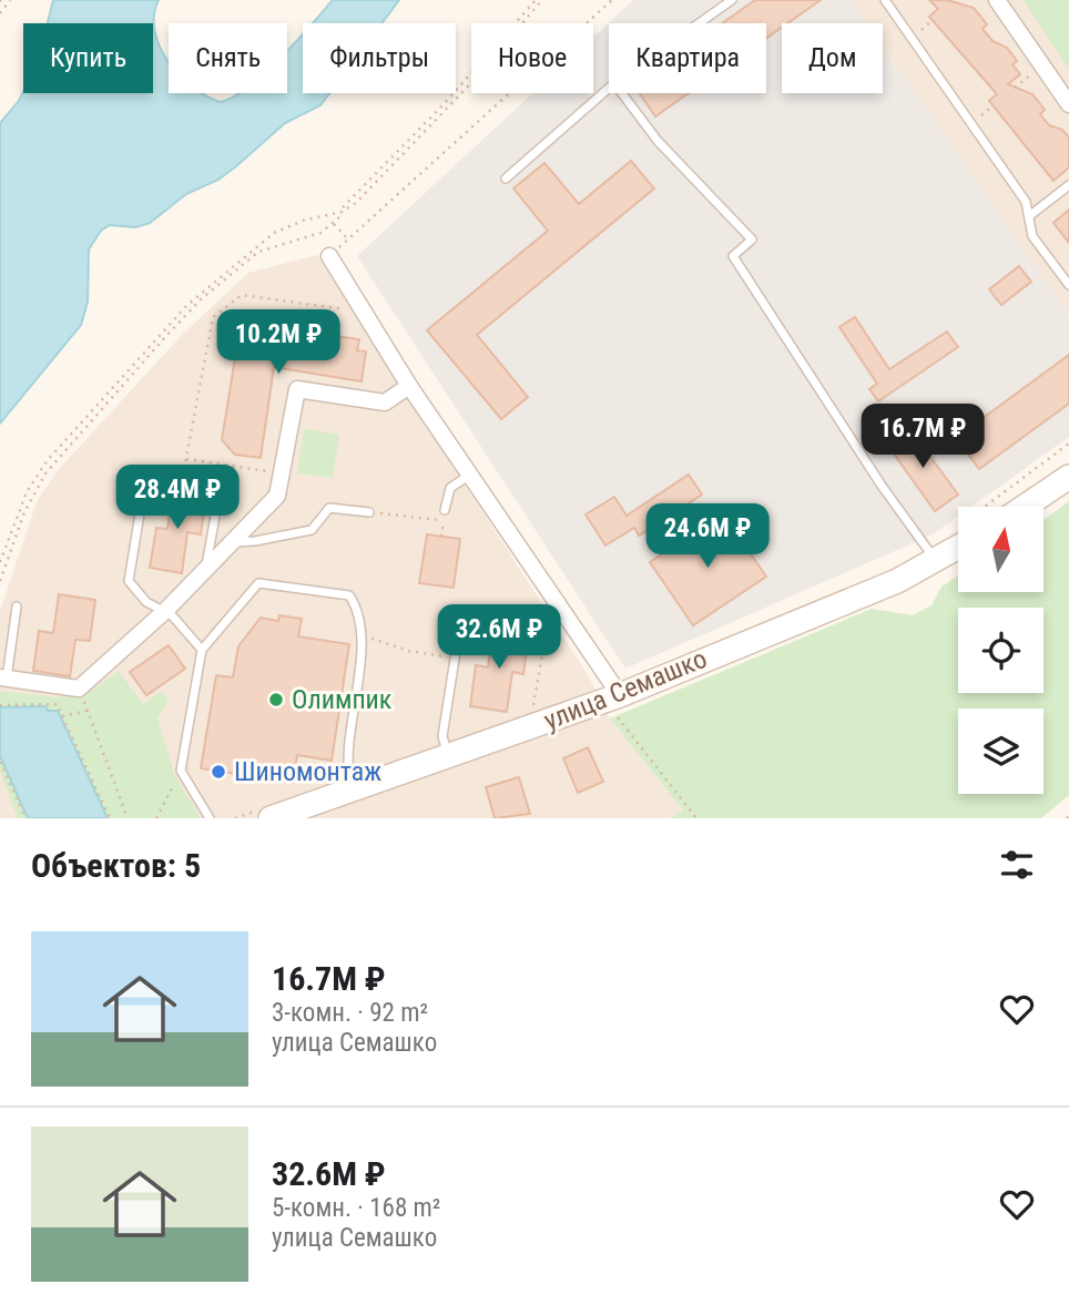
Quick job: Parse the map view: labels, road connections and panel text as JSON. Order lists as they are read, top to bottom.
{
  "streets": {
    "main road": ["улица Семашко"]
  },
  "places": ["Олимпик", "Шиномонтаж"],
  "north": "top",
  "page": {
    "chip": [
      "Купить",
      "Снять",
      "Фильтры",
      "Новое",
      "Квартира",
      "Дом"
    ],
    "price": [
      "10.2M ₽",
      "16.7M ₽",
      "28.4M ₽",
      "24.6M ₽",
      "32.6M ₽"
    ],
    "heading": "Объектов: 5",
    "list": [
      {
        "name": "16.7M ₽",
        "note": "3-комн. · 92 m² · улица Семашко"
      },
      {
        "name": "32.6M ₽",
        "note": "5-комн. · 168 m² · улица Семашко"
      }
    ]
  }
}
